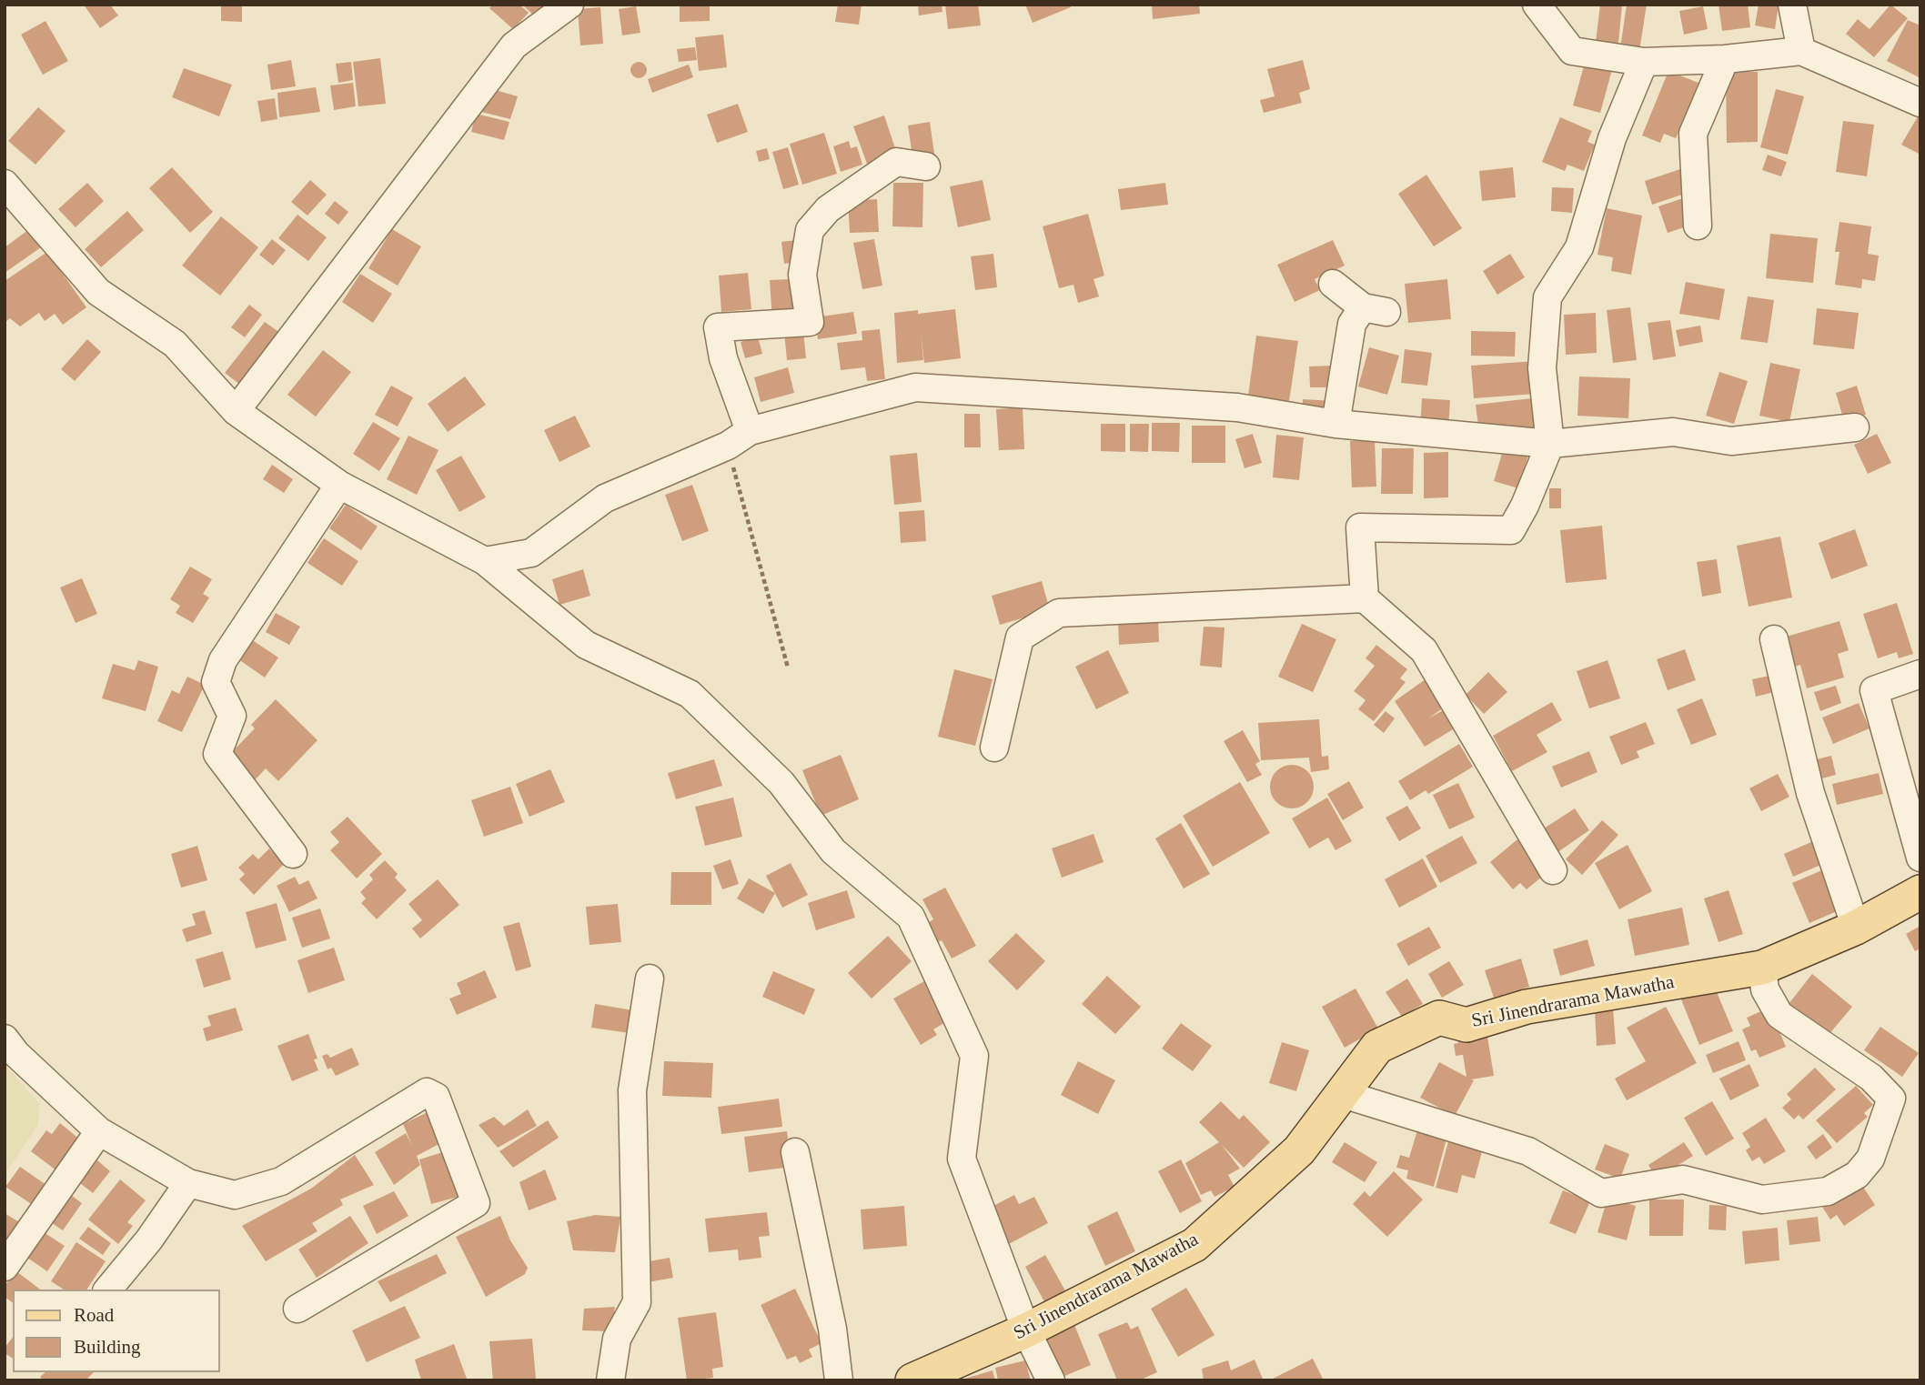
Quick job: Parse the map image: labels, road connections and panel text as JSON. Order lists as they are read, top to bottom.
{
  "streets": {
    "main road": ["Sri Jinendrarama Mawatha"]
  },
  "legend": ["Road", "Building"]
}
